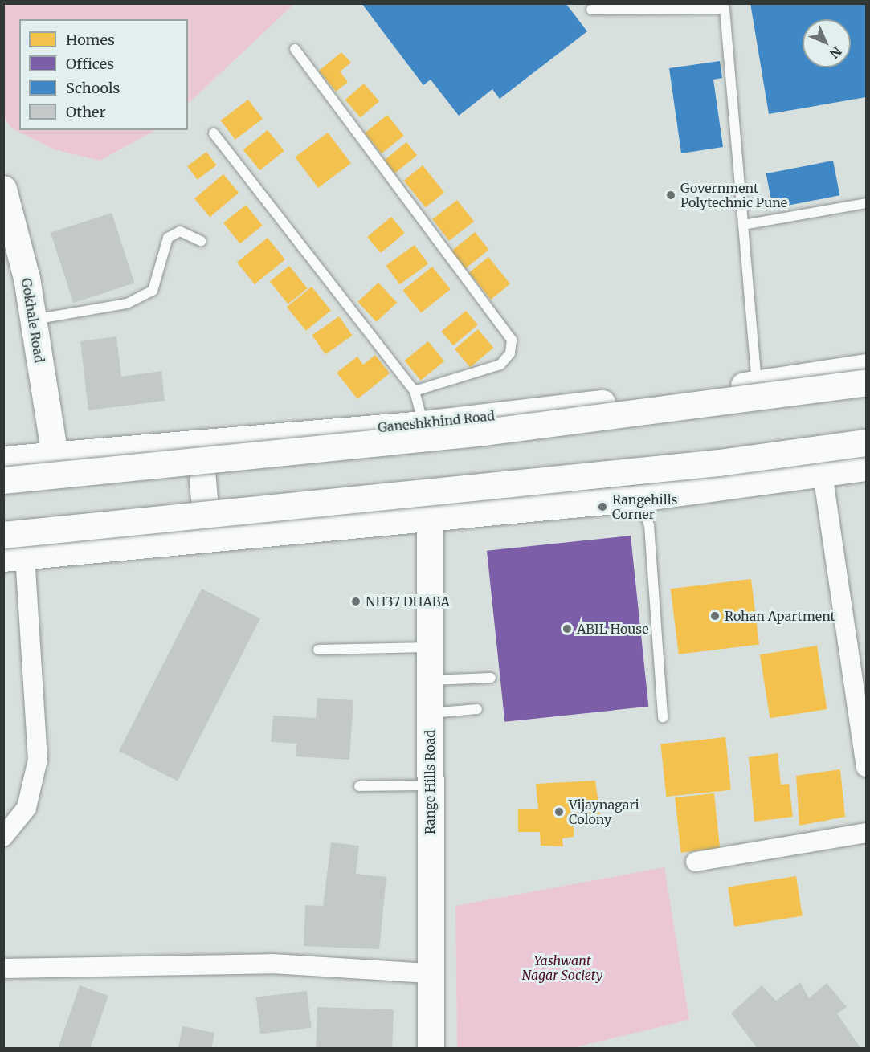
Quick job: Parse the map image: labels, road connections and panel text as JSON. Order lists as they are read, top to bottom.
{
  "streets": {
    "main road": ["Gokhale Road", "Ganeshkhind Road", "Range Hills Road"]
  },
  "crossings": [
    ["Gokhale Road", "Ganeshkhind Road"]
  ],
  "parks": ["Yashwant Nagar Society"],
  "places": [
    "Government Polytechnic Pune",
    "Rangehills Corner",
    "NH37 DHABA",
    "Rohan Apartment",
    "ABIL House",
    "Vijaynagari Colony"
  ],
  "legend": [
    "Homes",
    "Offices",
    "Schools",
    "Other"
  ],
  "north": "bottom right"
}
